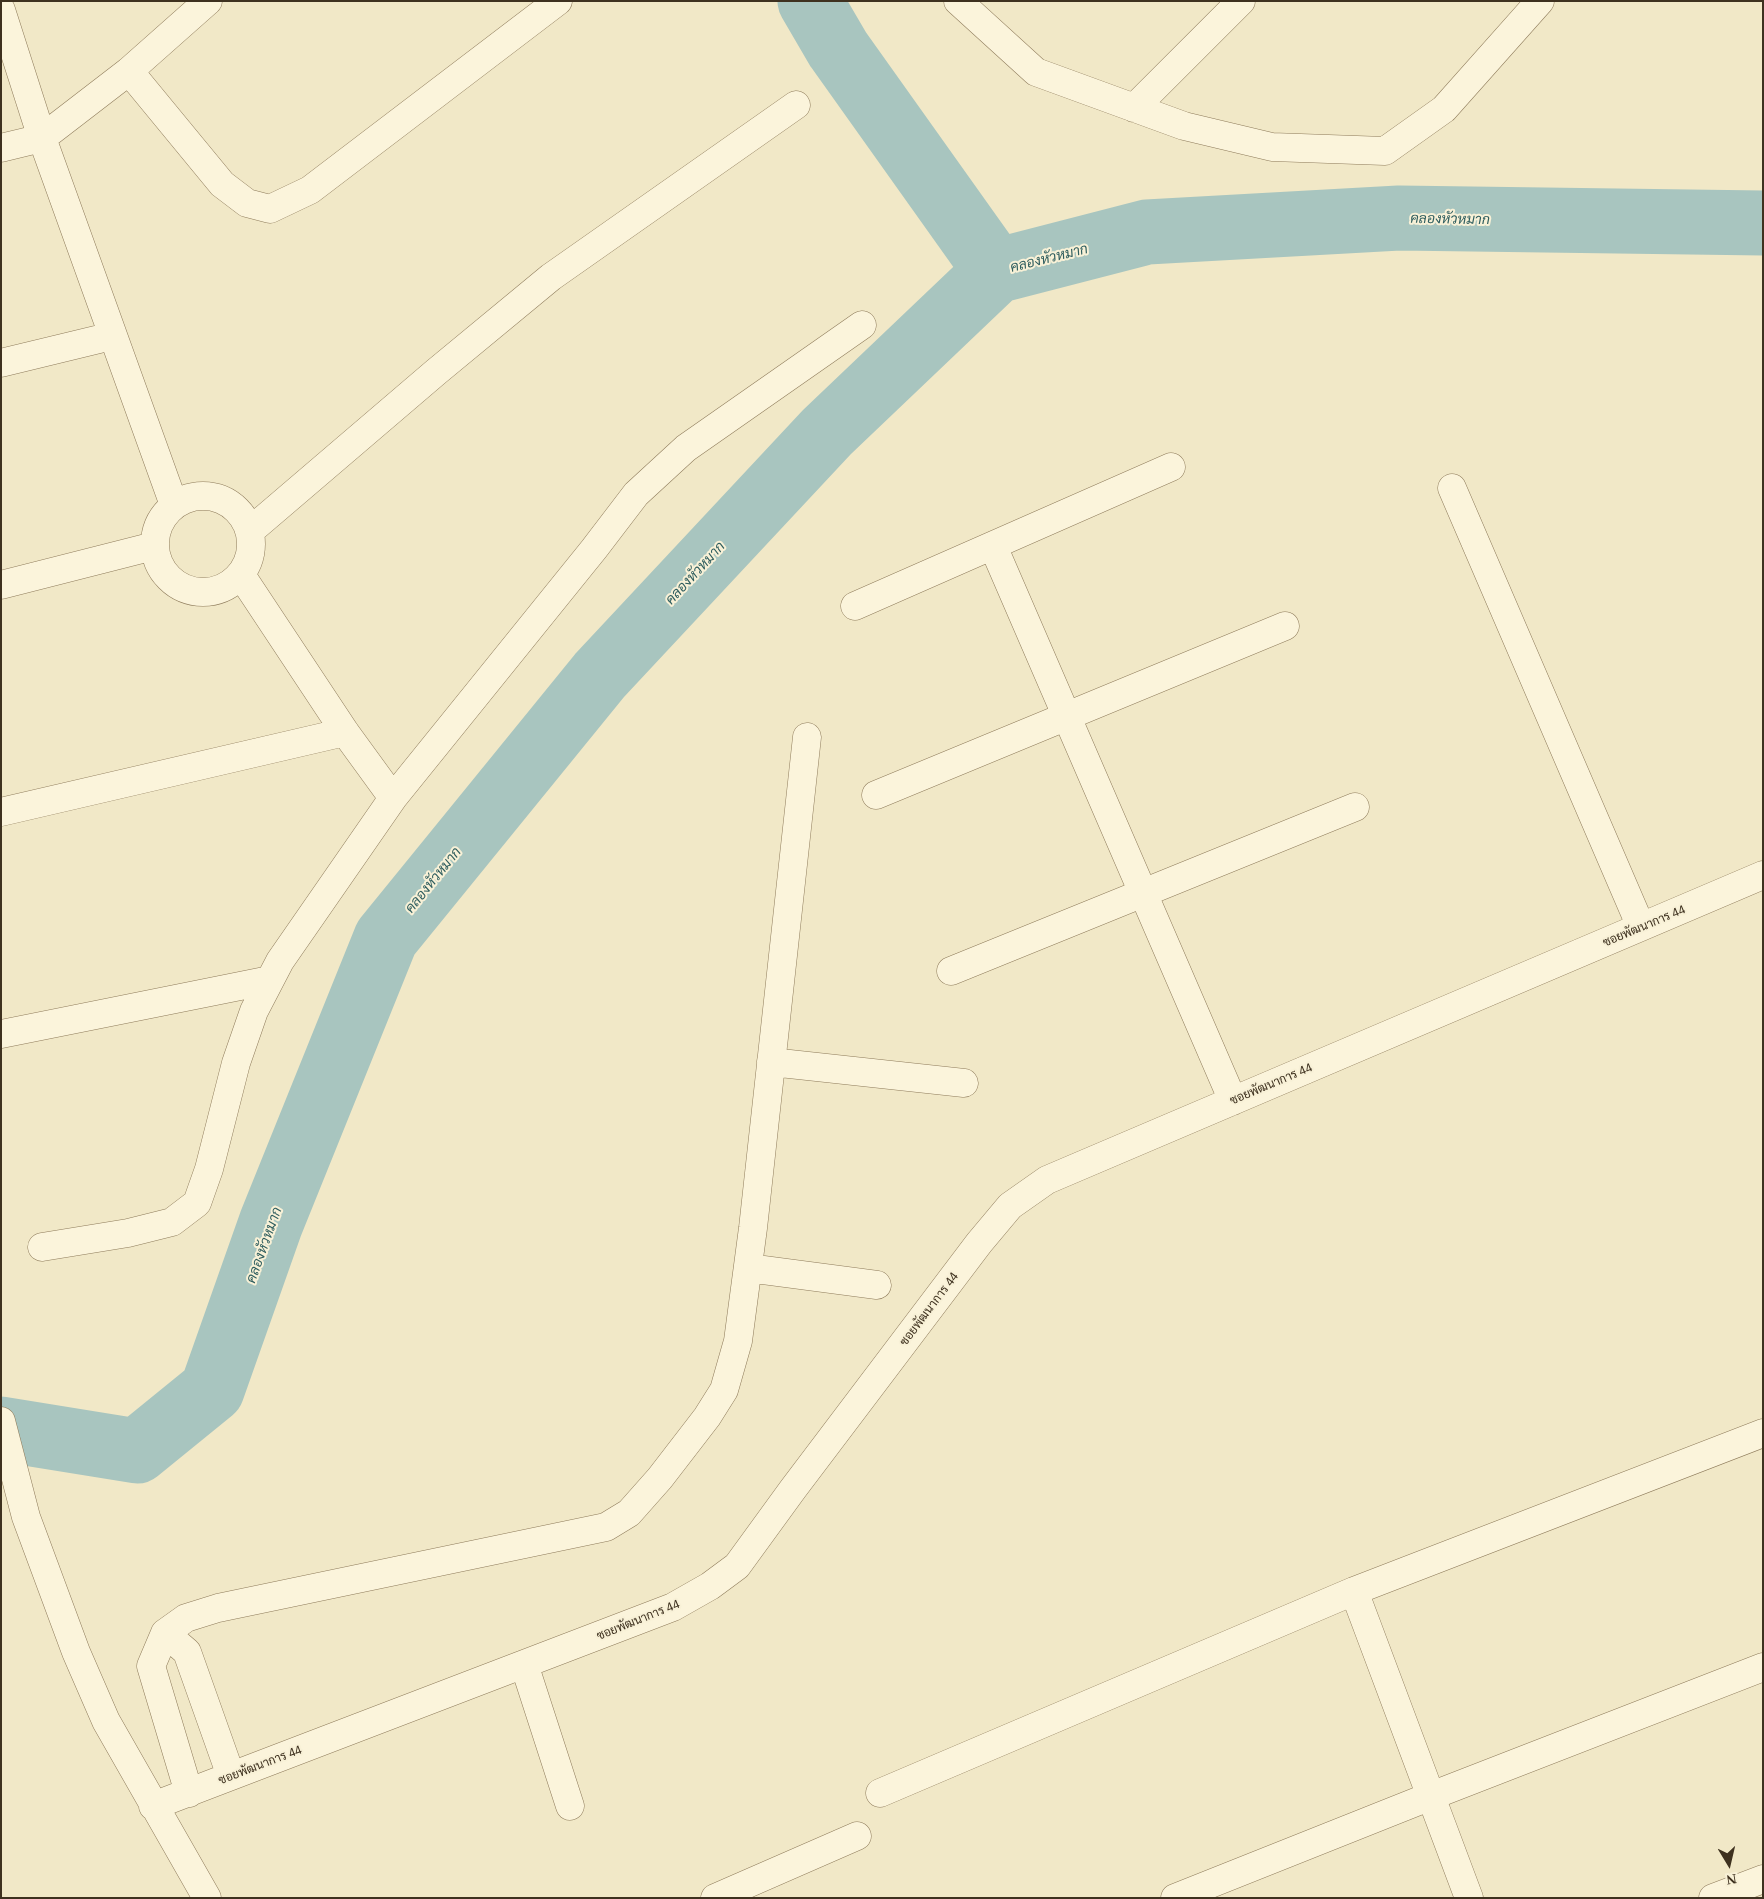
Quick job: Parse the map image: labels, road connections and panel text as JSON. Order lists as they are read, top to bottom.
{
  "streets": {
    "street": ["ซอยพัฒนาการ 44"]
  },
  "water": ["คลองหัวหมาก"],
  "north": "bottom"
}
